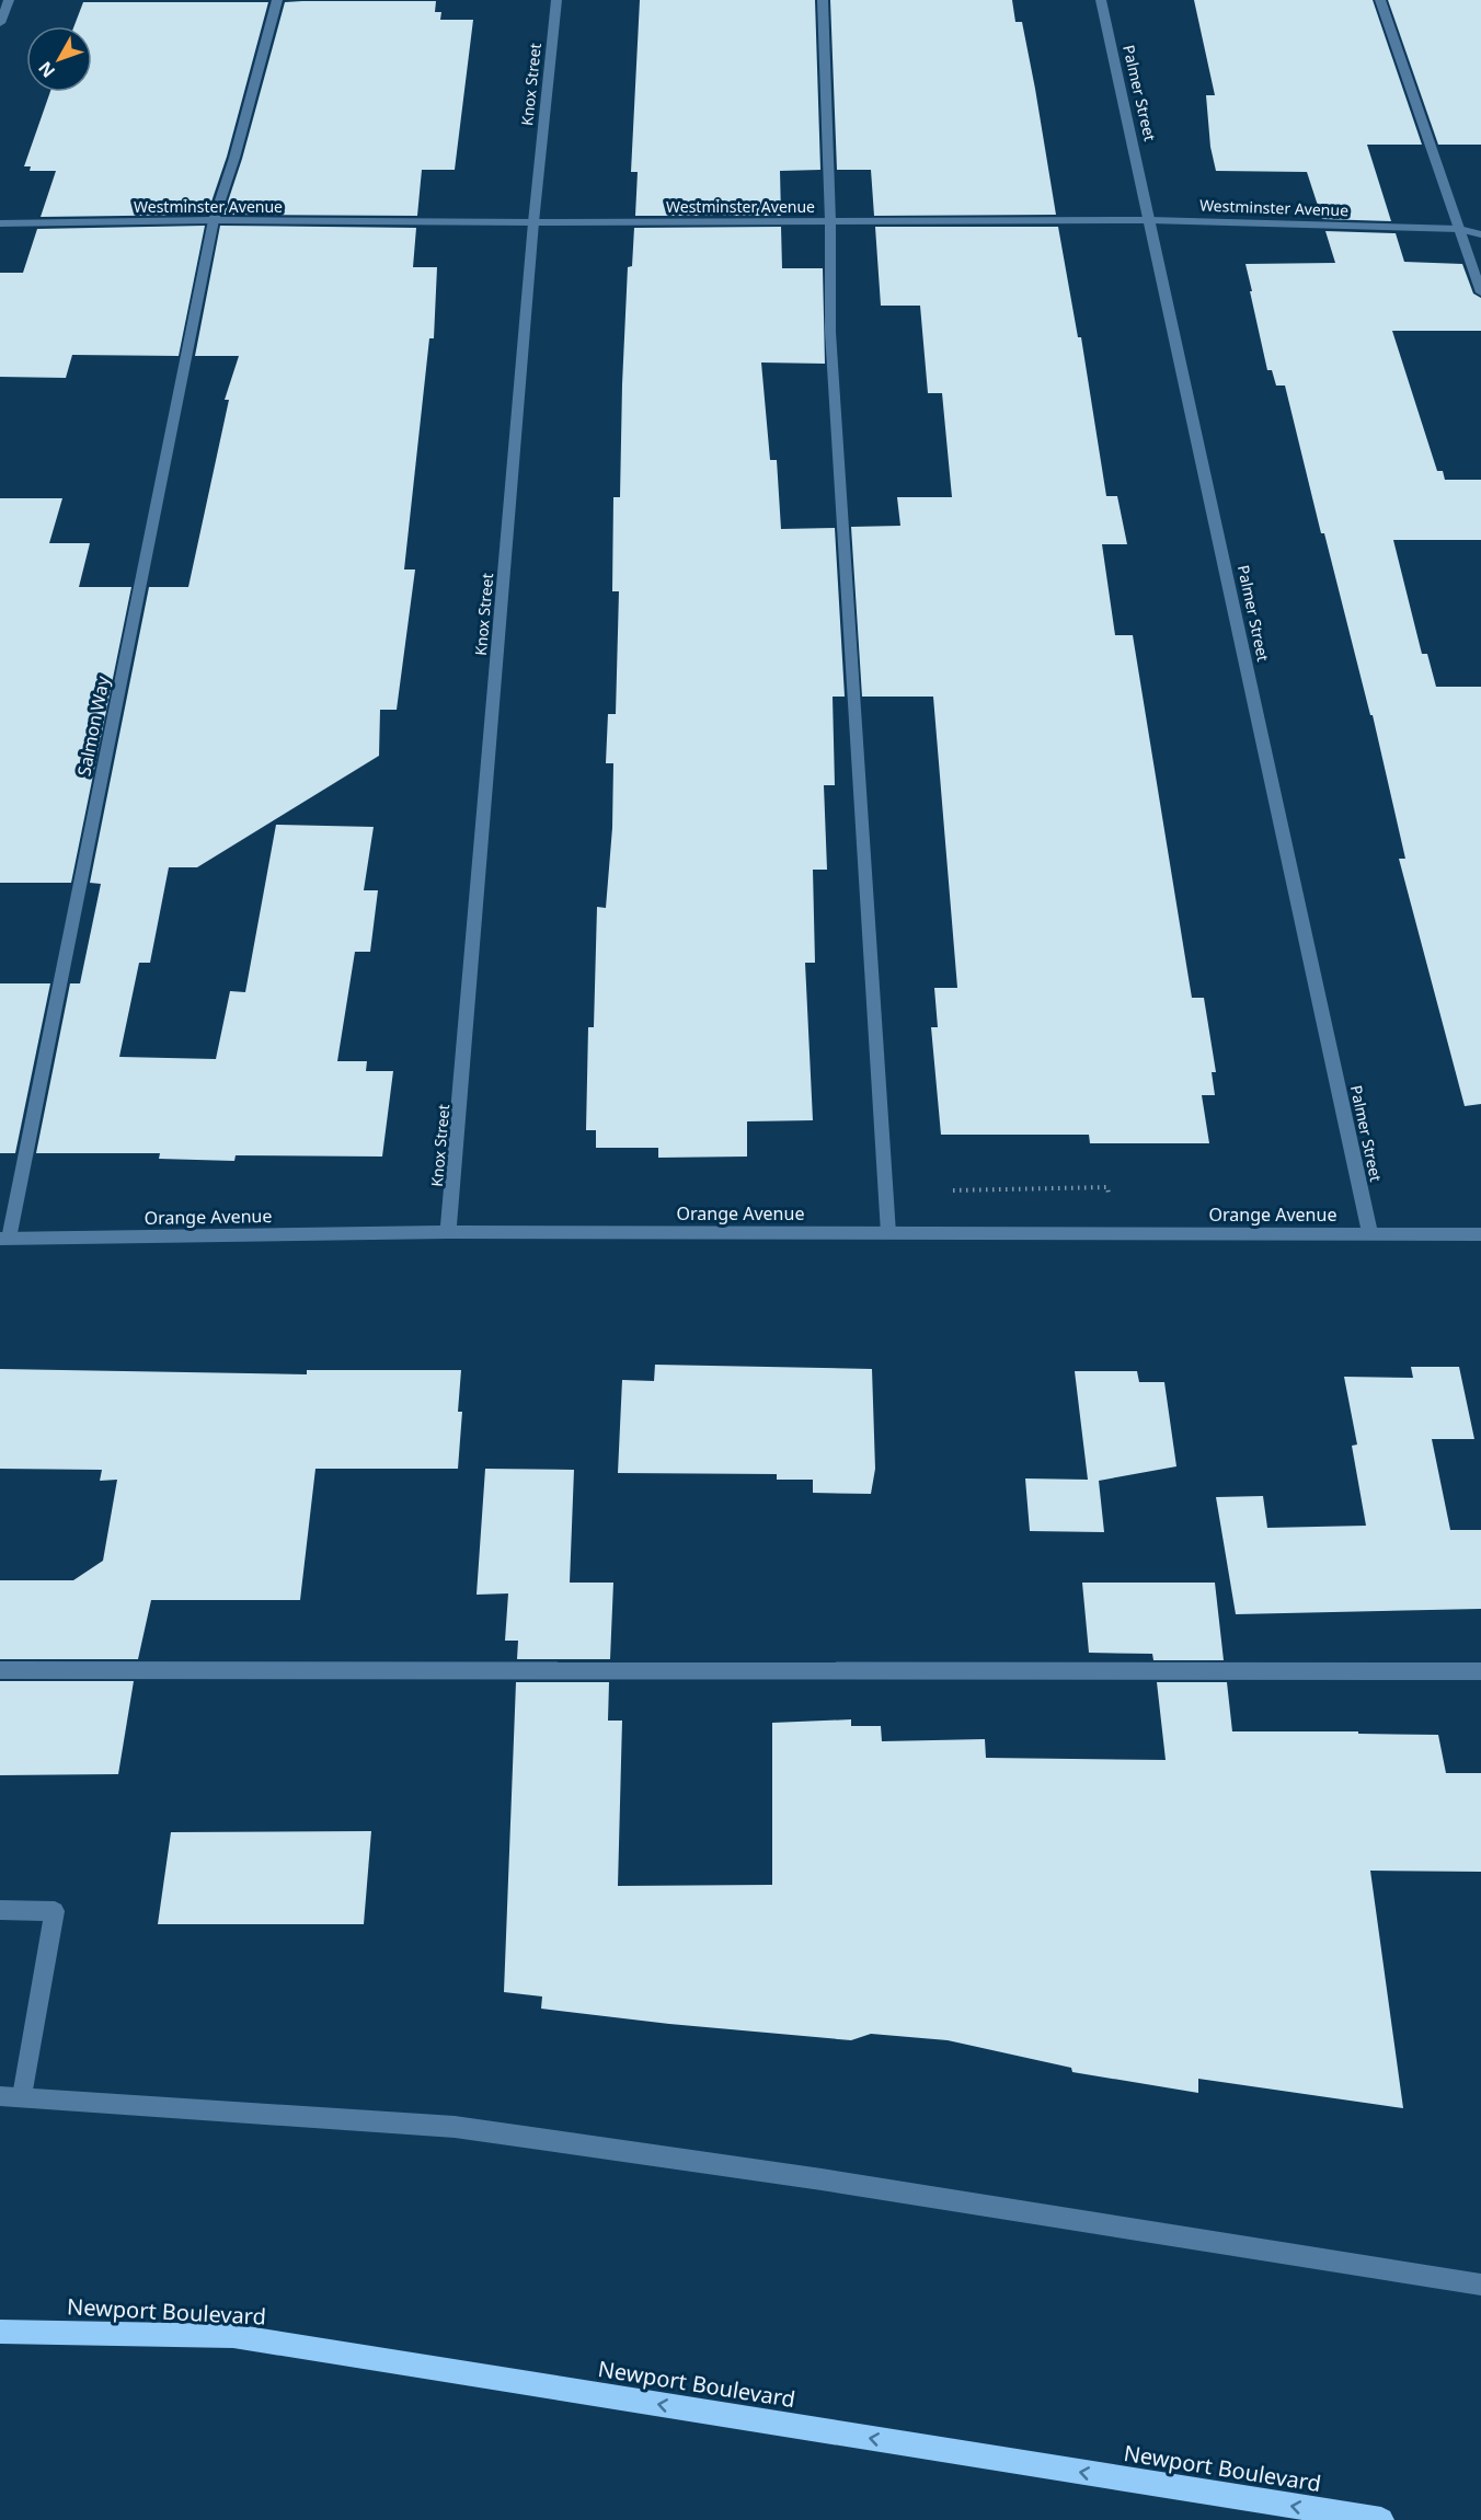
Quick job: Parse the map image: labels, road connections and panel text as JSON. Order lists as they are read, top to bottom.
{
  "streets": {
    "highway": ["Newport Boulevard"],
    "street": [
      "Knox Street",
      "Palmer Street",
      "Westminster Avenue",
      "Salmon Way",
      "Orange Avenue"
    ]
  },
  "crossings": [
    ["Knox Street", "Westminster Avenue"],
    ["Knox Street", "Orange Avenue"],
    ["Palmer Street", "Westminster Avenue"],
    ["Palmer Street", "Orange Avenue"],
    ["Westminster Avenue", "Salmon Way"],
    ["Salmon Way", "Orange Avenue"]
  ],
  "one_way": ["Newport Boulevard"],
  "north": "bottom left"
}
